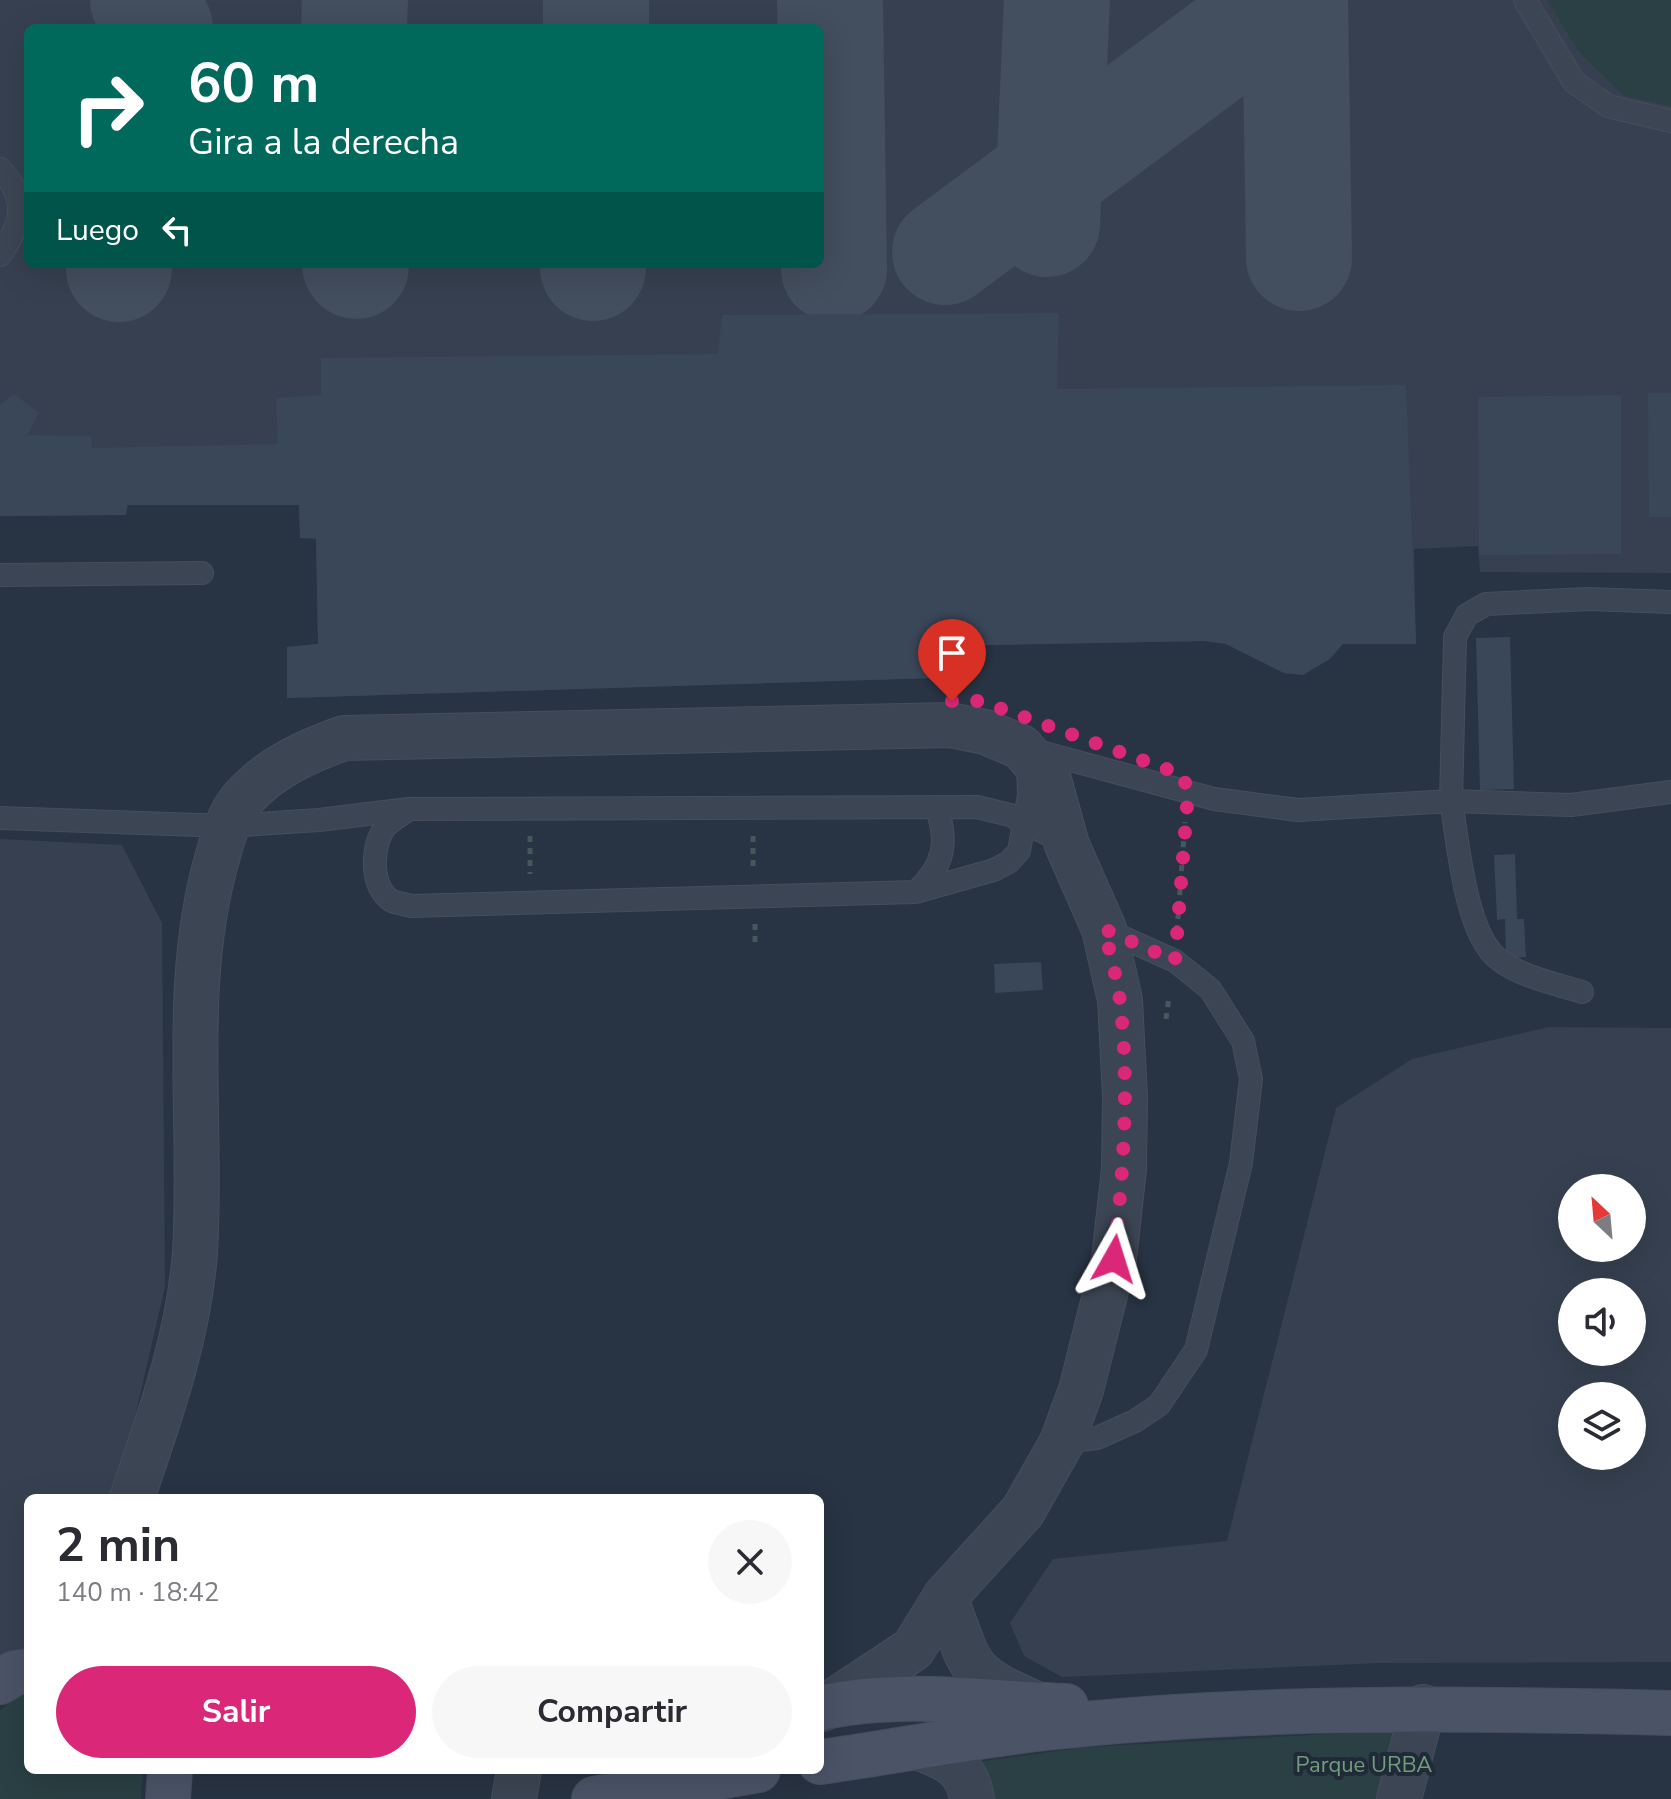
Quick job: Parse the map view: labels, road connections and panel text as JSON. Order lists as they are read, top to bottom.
{
  "parks": ["Parque URBA"],
  "north": "top left",
  "page": {
    "turn": ["60 m", "Gira a la derecha"],
    "then": "Luego",
    "heading": ["2 min", "140 m · 18:42"],
    "buttons": ["Salir", "Compartir"]
  }
}
